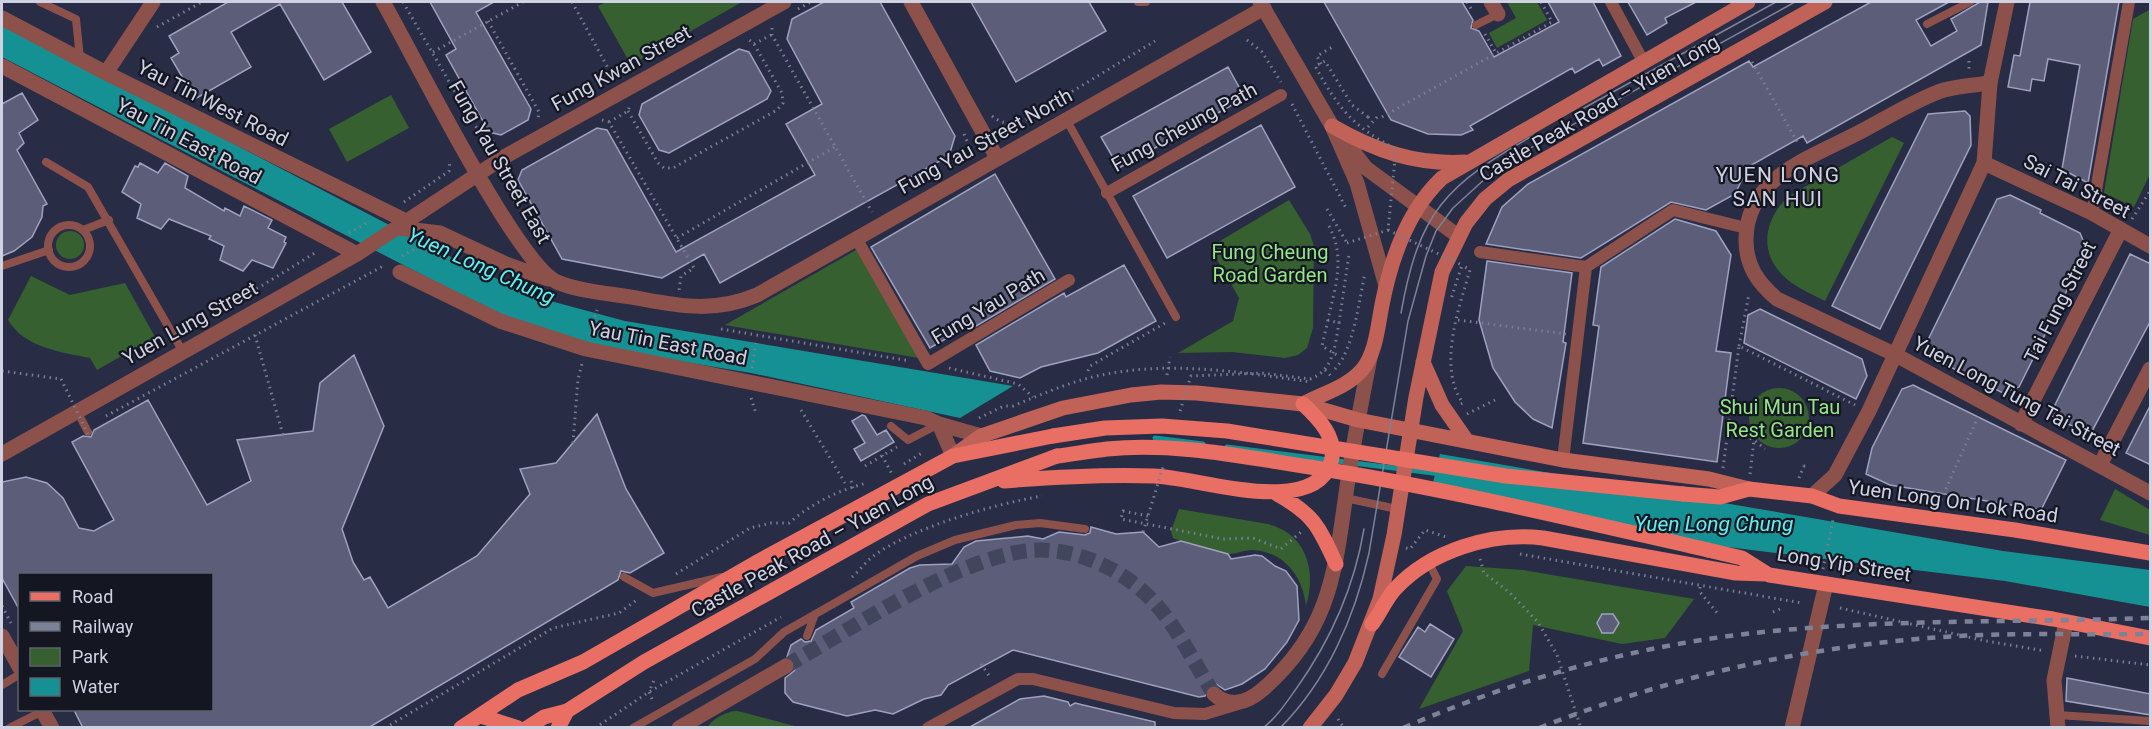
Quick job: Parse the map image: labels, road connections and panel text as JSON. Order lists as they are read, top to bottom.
{
  "streets": {
    "main road": ["Castle Peak Road – Yuen Long", "Yuen Long On Lok Road", "Long Yip Street"],
    "street": [
      "Fung Kwan Street",
      "Yau Tin West Road",
      "Fung Cheung Path",
      "Yau Tin East Road",
      "Fung Yau Street North",
      "Fung Yau Street East",
      "Sai Tai Street",
      "Tai Fung Street",
      "Fung Yau Path",
      "Yuen Lung Street",
      "Yuen Long Tung Tai Street"
    ]
  },
  "crossings": [
    ["Fung Kwan Street", "Fung Yau Street East"],
    ["Fung Kwan Street", "Yuen Lung Street"],
    ["Yau Tin West Road", "Yuen Lung Street"],
    ["Castle Peak Road – Yuen Long", "Yau Tin East Road"],
    ["Castle Peak Road – Yuen Long", "Yuen Long On Lok Road"],
    ["Castle Peak Road – Yuen Long", "Long Yip Street"],
    ["Yau Tin East Road", "Yuen Lung Street"],
    ["Fung Yau Street North", "Fung Yau Path"],
    ["Fung Yau Street East", "Yuen Lung Street"],
    ["Sai Tai Street", "Tai Fung Street"],
    ["Tai Fung Street", "Yuen Long Tung Tai Street"]
  ],
  "districts": ["YUEN LONG SAN HUI"],
  "water": ["Yuen Long Chung"],
  "parks": ["Fung Cheung Road Garden", "Shui Mun Tau Rest Garden"],
  "legend": [
    "Road",
    "Railway",
    "Park",
    "Water"
  ]
}
